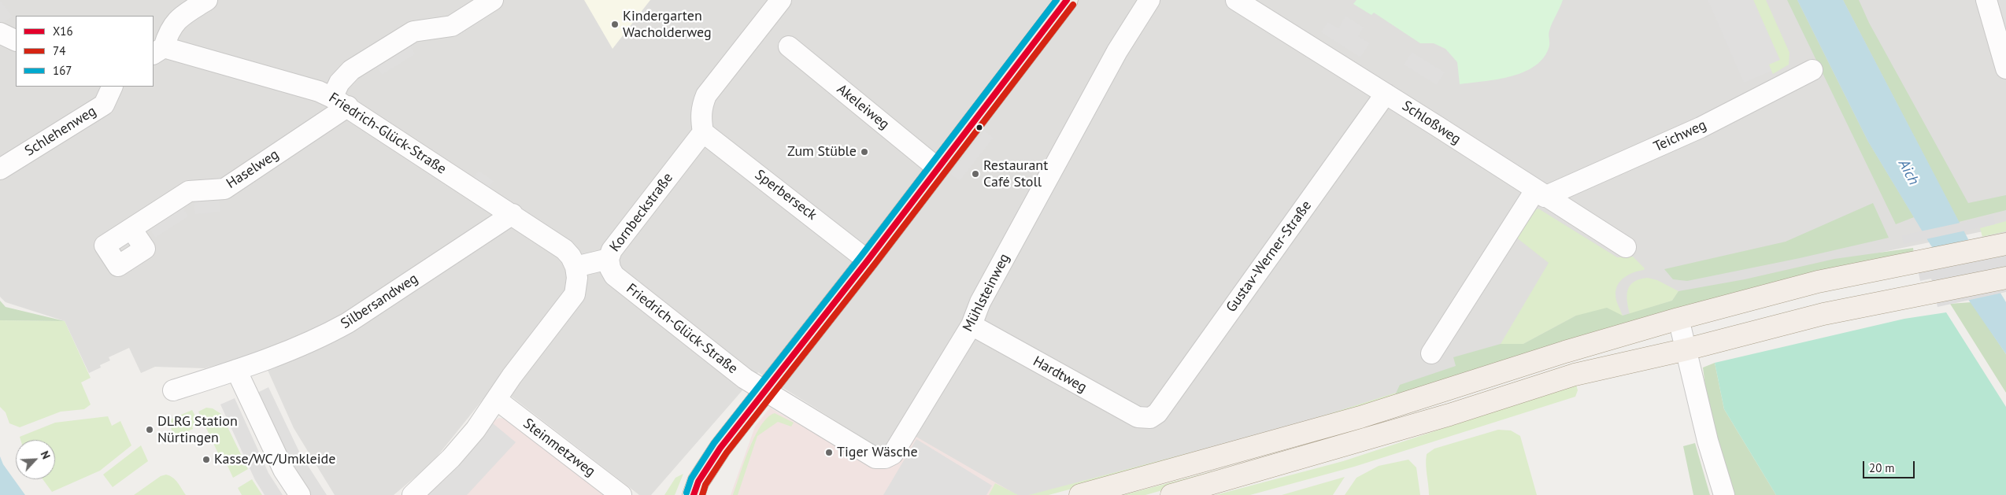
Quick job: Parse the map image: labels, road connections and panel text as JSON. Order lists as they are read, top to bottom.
{
  "streets": {
    "street": [
      "Akeleiweg",
      "Schloßweg",
      "Schlehenweg",
      "Friedrich-Glück-Straße",
      "Teichweg",
      "Haselweg",
      "Sperberseck",
      "Kornbeckstraße",
      "Gustav-Werner-Straße",
      "Mühlsteinweg",
      "Silbersandweg",
      "Hardtweg",
      "Steinmetzweg"
    ]
  },
  "crossings": [
    ["Schloßweg", "Teichweg"],
    ["Schloßweg", "Gustav-Werner-Straße"],
    ["Friedrich-Glück-Straße", "Haselweg"],
    ["Friedrich-Glück-Straße", "Kornbeckstraße"],
    ["Friedrich-Glück-Straße", "Mühlsteinweg"],
    ["Friedrich-Glück-Straße", "Silbersandweg"],
    ["Sperberseck", "Kornbeckstraße"],
    ["Gustav-Werner-Straße", "Hardtweg"],
    ["Mühlsteinweg", "Hardtweg"]
  ],
  "water": ["Aich"],
  "places": [
    "Kindergarten Wacholderweg",
    "Zum Stüble",
    "Restaurant Café Stoll",
    "DLRG Station Nürtingen",
    "Tiger Wäsche",
    "Kasse/WC/Umkleide"
  ],
  "lines": ["transit line X16", "transit line 167", "transit line 74"],
  "legend": ["X16", "74", "167"],
  "scale_bar": "20 m",
  "north": "top right"
}
